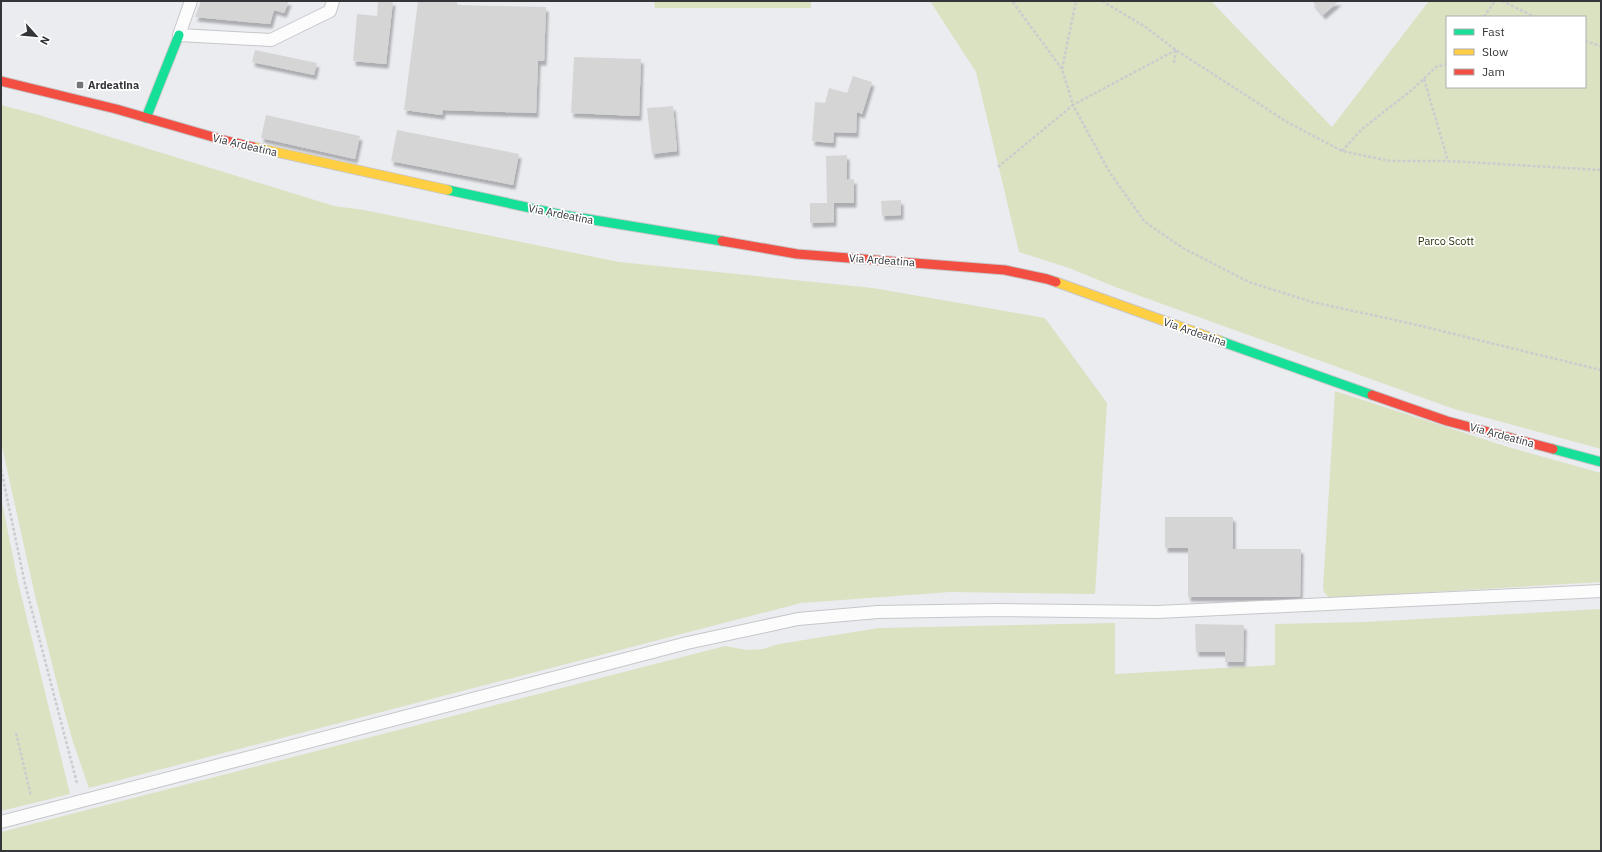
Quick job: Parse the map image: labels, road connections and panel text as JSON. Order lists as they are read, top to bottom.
{
  "streets": {
    "street": ["Via Ardeatina"]
  },
  "parks": ["Parco Scott"],
  "places": {
    "transit": ["Ardeatina"]
  },
  "legend": ["Fast", "Slow", "Jam"],
  "north": "bottom right"
}
